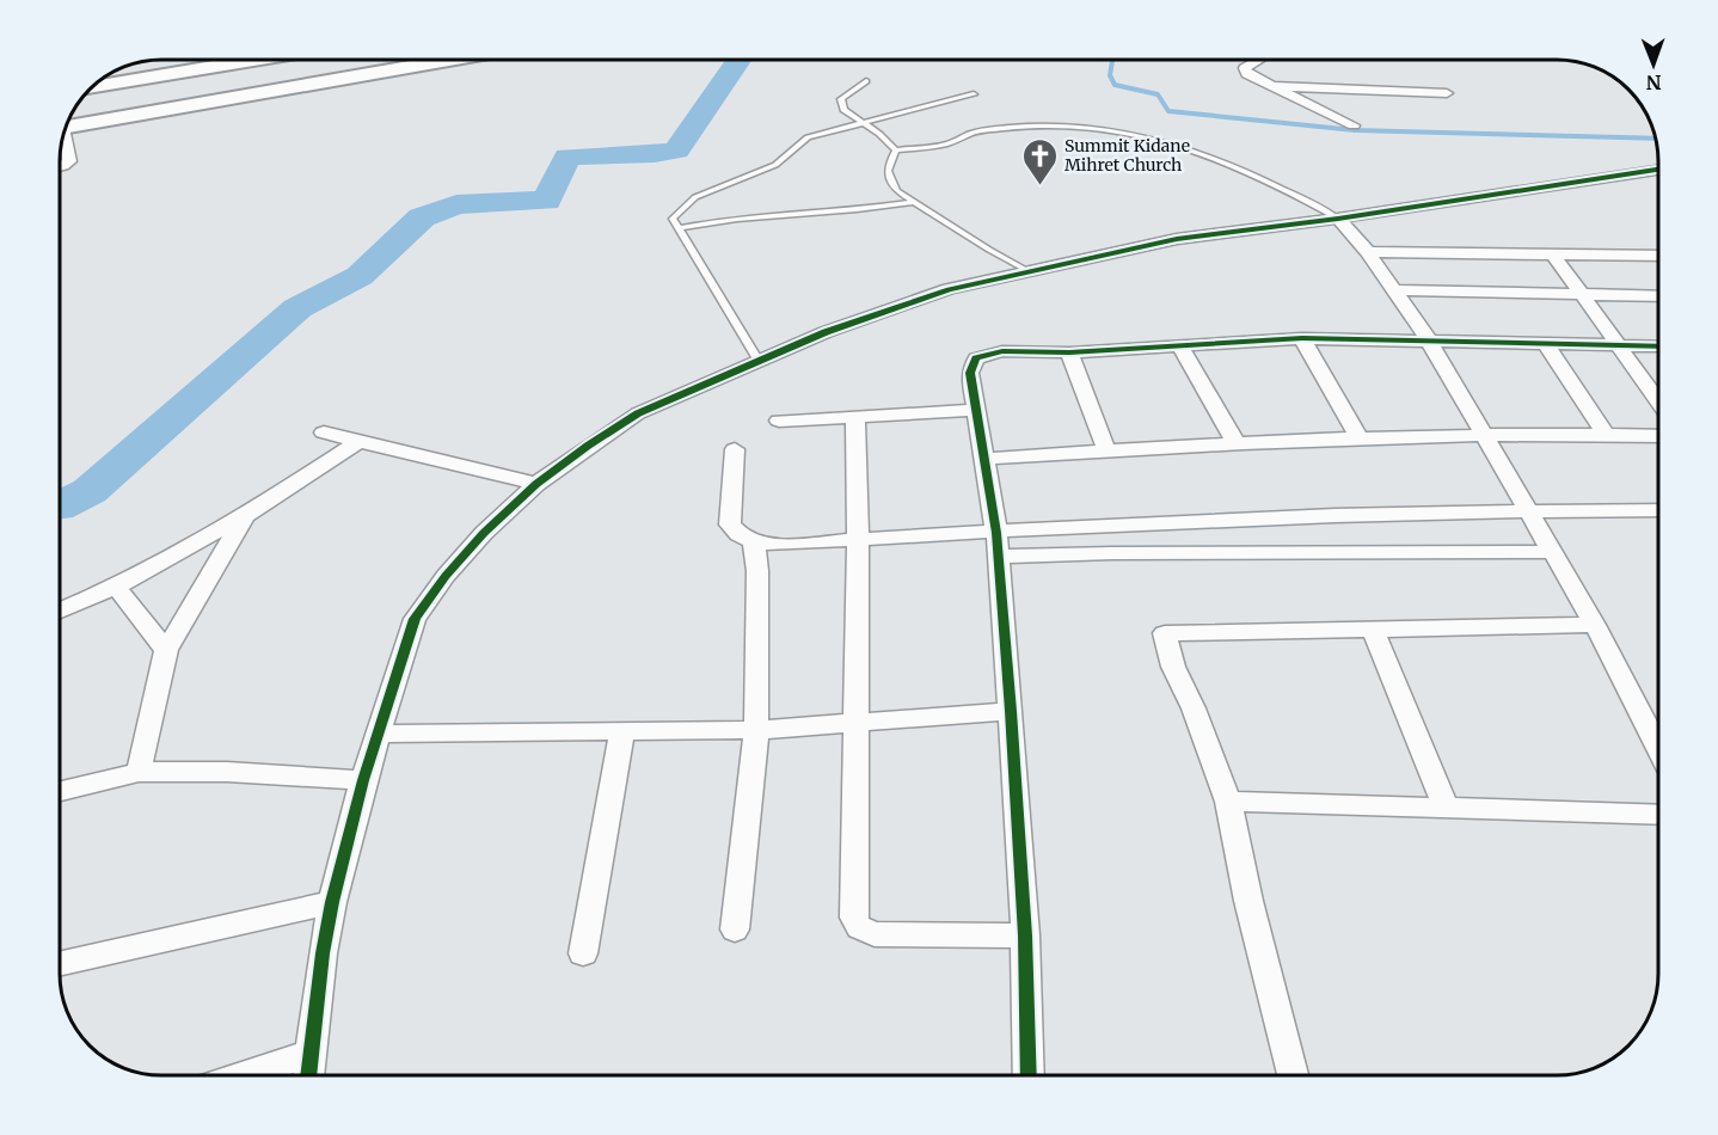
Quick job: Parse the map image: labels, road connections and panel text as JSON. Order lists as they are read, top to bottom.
{
  "places": {
    "church": ["Summit Kidane Mihret Church"]
  },
  "north": "bottom"
}
